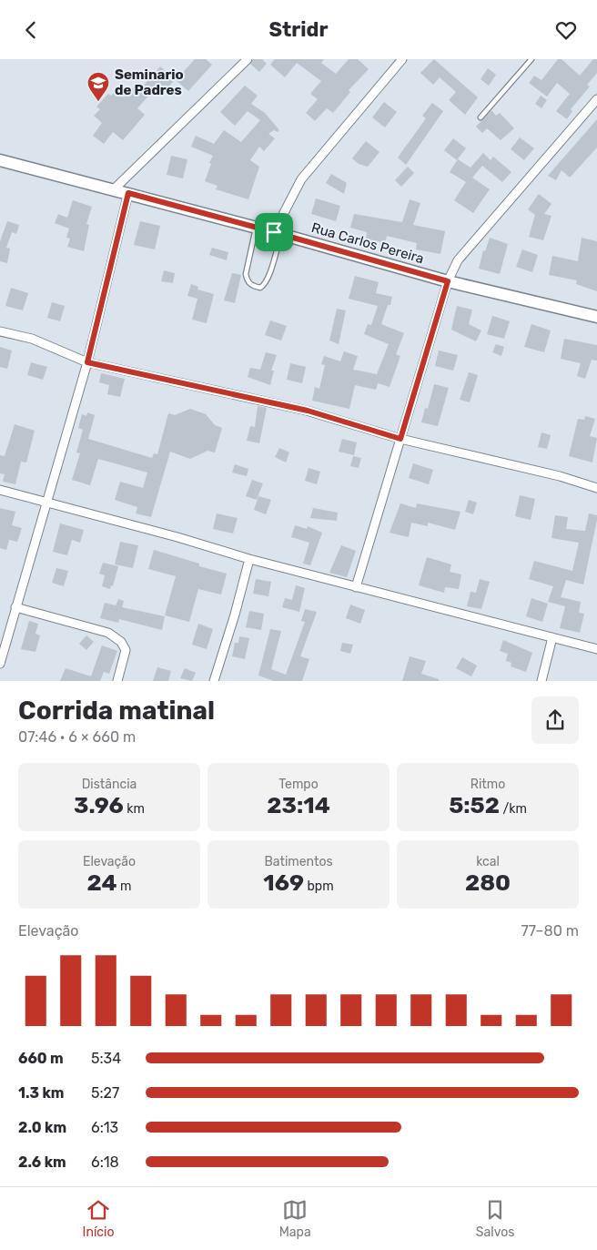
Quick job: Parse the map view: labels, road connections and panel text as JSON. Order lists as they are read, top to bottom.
{
  "streets": {
    "main road": ["Rua Carlos Pereira"]
  },
  "places": {
    "school or university": ["Seminario de Padres"]
  },
  "page": {
    "header": "Stridr",
    "heading": ["Corrida matinal", "07:46 · 6 × 660 m"],
    "stats": [
      ["Distância", "3.96 km"],
      ["Tempo", "23:14"],
      ["Ritmo", "5:52 /km"],
      ["Elevação", "24 m"],
      ["Batimentos", "169 bpm"],
      ["kcal", "280"]
    ],
    "chart": ["Elevação", "77–80 m"],
    "list": [
      {
        "name": "660 m",
        "note": "5:34"
      },
      {
        "name": "1.3 km",
        "note": "5:27"
      },
      {
        "name": "2.0 km",
        "note": "6:13"
      },
      {
        "name": "2.6 km",
        "note": "6:18"
      }
    ],
    "tabs": ["Início", "Mapa", "Salvos"]
  }
}
